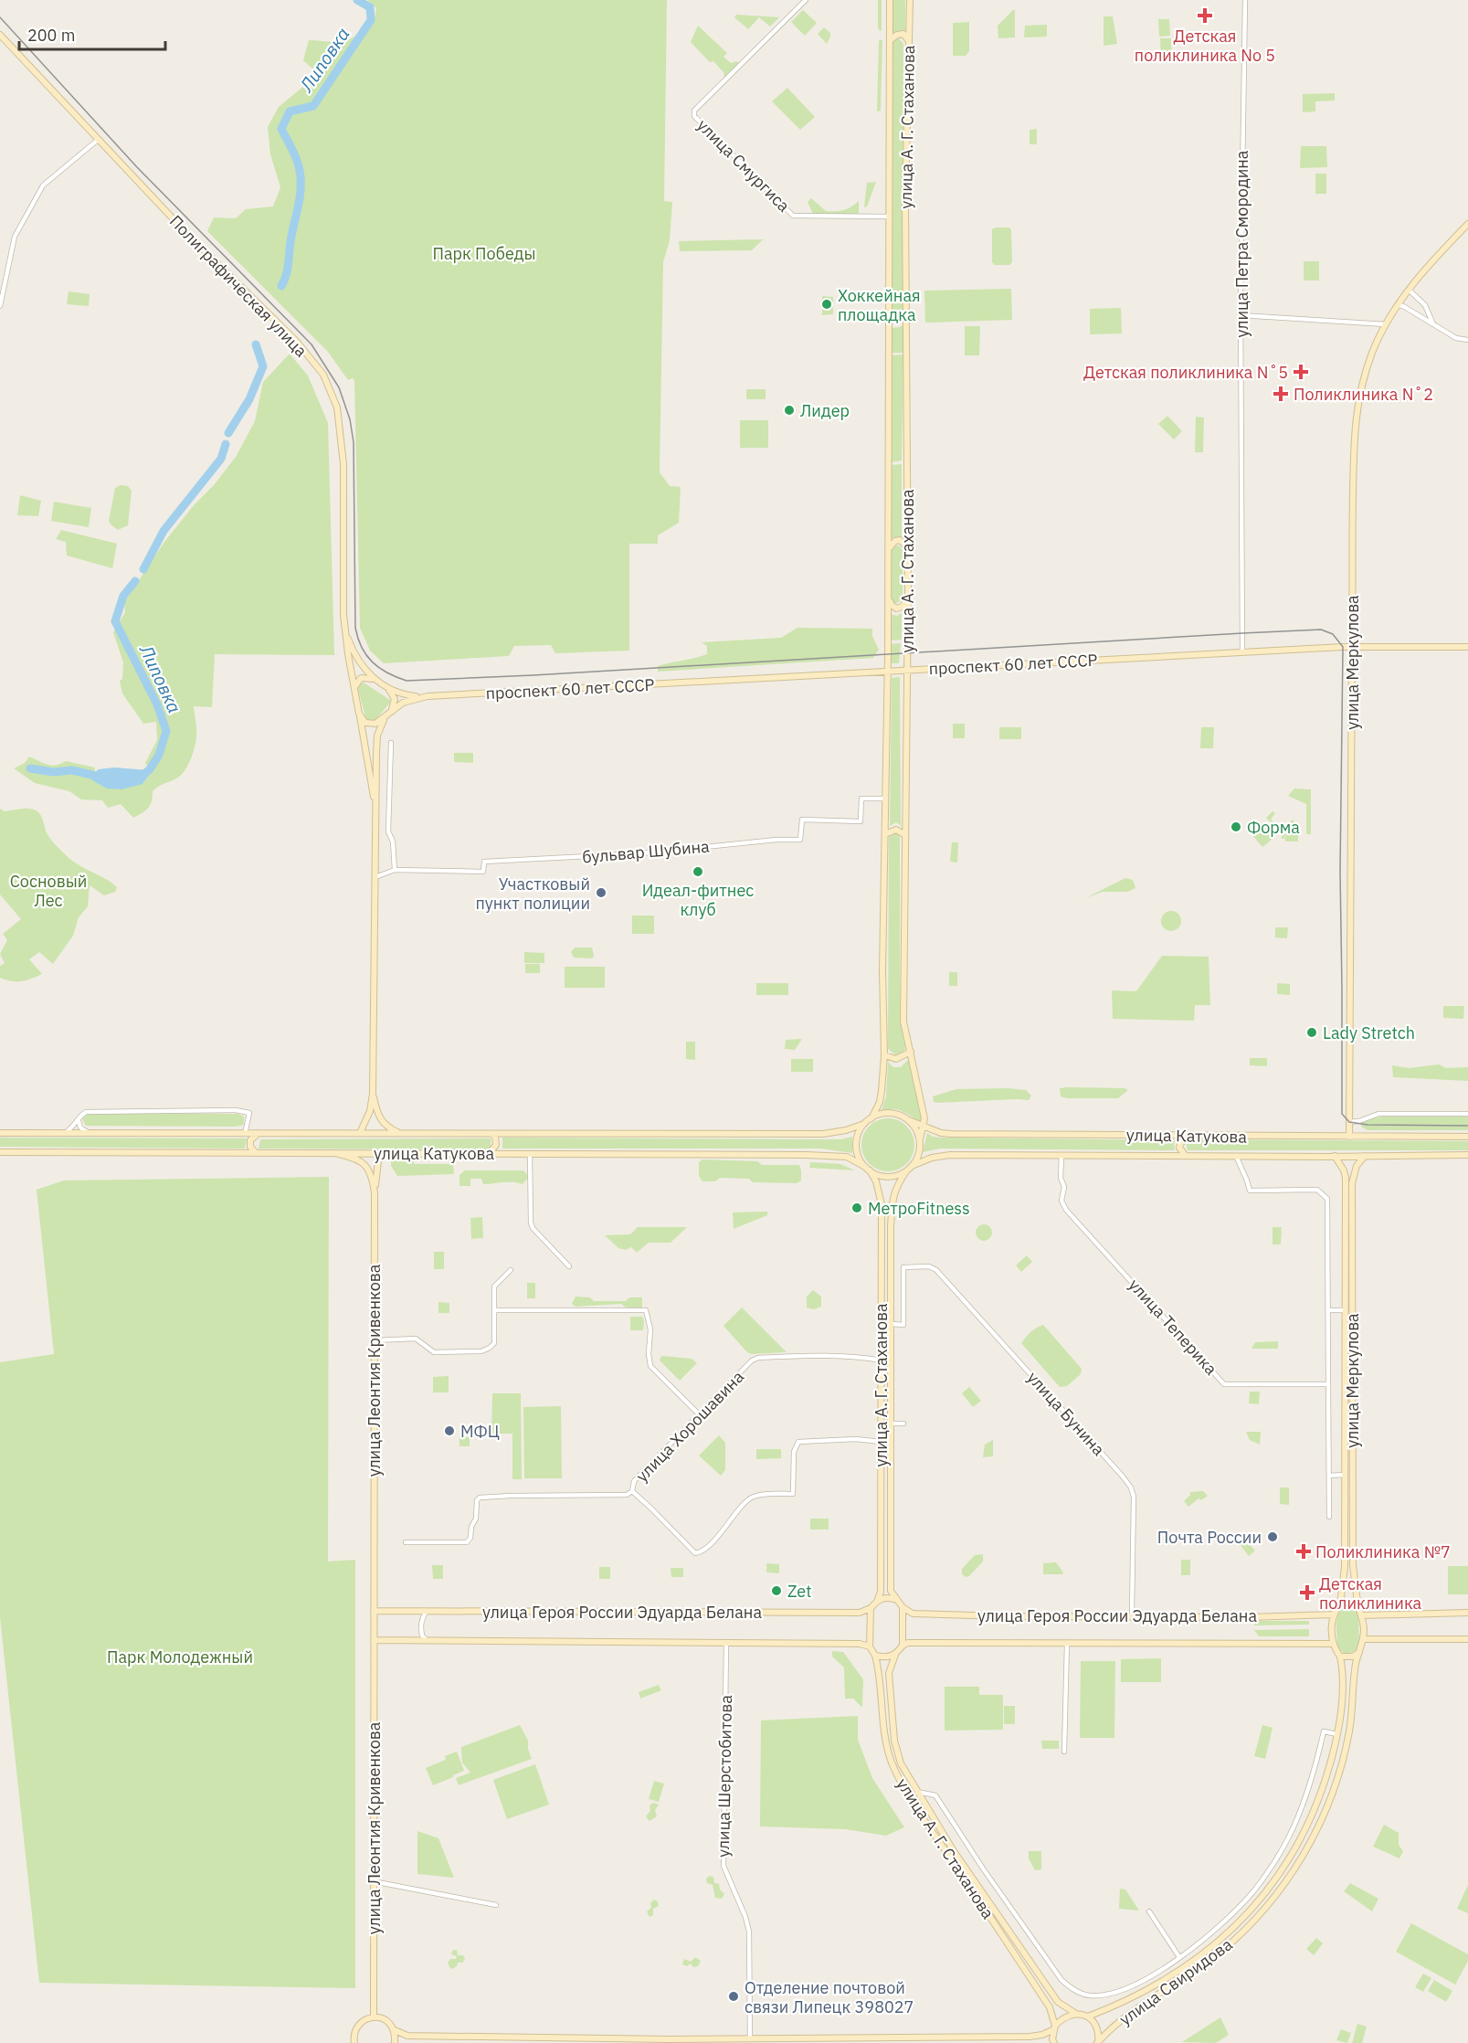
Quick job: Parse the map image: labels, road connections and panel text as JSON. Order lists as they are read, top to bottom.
{
  "streets": {
    "main road": [
      "улица А. Г. Стаханова",
      "Полиграфическая улица",
      "улица Меркулова",
      "проспект 60 лет СССР",
      "улица Катукова",
      "улица Леонтия Кривенкова",
      "улица Героя России Эдуарда Белана",
      "улица Свиридова"
    ],
    "street": [
      "улица Смургиса",
      "улица Петра Смородина",
      "бульвар Шубина",
      "улица Теперика",
      "улица Бунина",
      "улица Хорошавина",
      "улица Шерстобитова"
    ]
  },
  "crossings": [
    ["улица А. Г. Стаханова", "улица Смургиса"],
    ["улица А. Г. Стаханова", "проспект 60 лет СССР"],
    ["улица А. Г. Стаханова", "бульвар Шубина"],
    ["улица А. Г. Стаханова", "улица Катукова"],
    ["улица А. Г. Стаханова", "улица Бунина"],
    ["улица А. Г. Стаханова", "улица Хорошавина"],
    ["улица А. Г. Стаханова", "улица Героя России Эдуарда Белана"],
    ["улица Петра Смородина", "проспект 60 лет СССР"],
    ["улица Меркулова", "проспект 60 лет СССР"],
    ["улица Меркулова", "улица Катукова"],
    ["улица Меркулова", "улица Героя России Эдуарда Белана"],
    ["улица Меркулова", "улица Свиридова"],
    ["улица Катукова", "улица Теперика"],
    ["улица Катукова", "улица Леонтия Кривенкова"],
    ["улица Леонтия Кривенкова", "улица Героя России Эдуарда Белана"],
    ["улица Бунина", "улица Героя России Эдуарда Белана"],
    ["улица Героя России Эдуарда Белана", "улица Шерстобитова"],
    ["улица Героя России Эдуарда Белана", "улица Свиридова"]
  ],
  "water": ["Липовка"],
  "parks": ["Парк Победы", "Сосновый Лес", "Парк Молодежный"],
  "places": {
    "health": [
      "Детская поликлиника No 5",
      "Детская поликлиника N˚5",
      "Поликлиника N˚2",
      "Поликлиника №7",
      "Детская поликлиника"
    ],
    "other": [
      "Хоккейная площадка",
      "Лидер",
      "Форма",
      "Идеал-фитнес клуб",
      "Участковый пункт полиции",
      "Lady Stretch",
      "МетроFitness",
      "МФЦ",
      "Почта России",
      "Zet",
      "Отделение почтовой связи Липецк 398027"
    ]
  },
  "scale_bar": "200 m"
}
